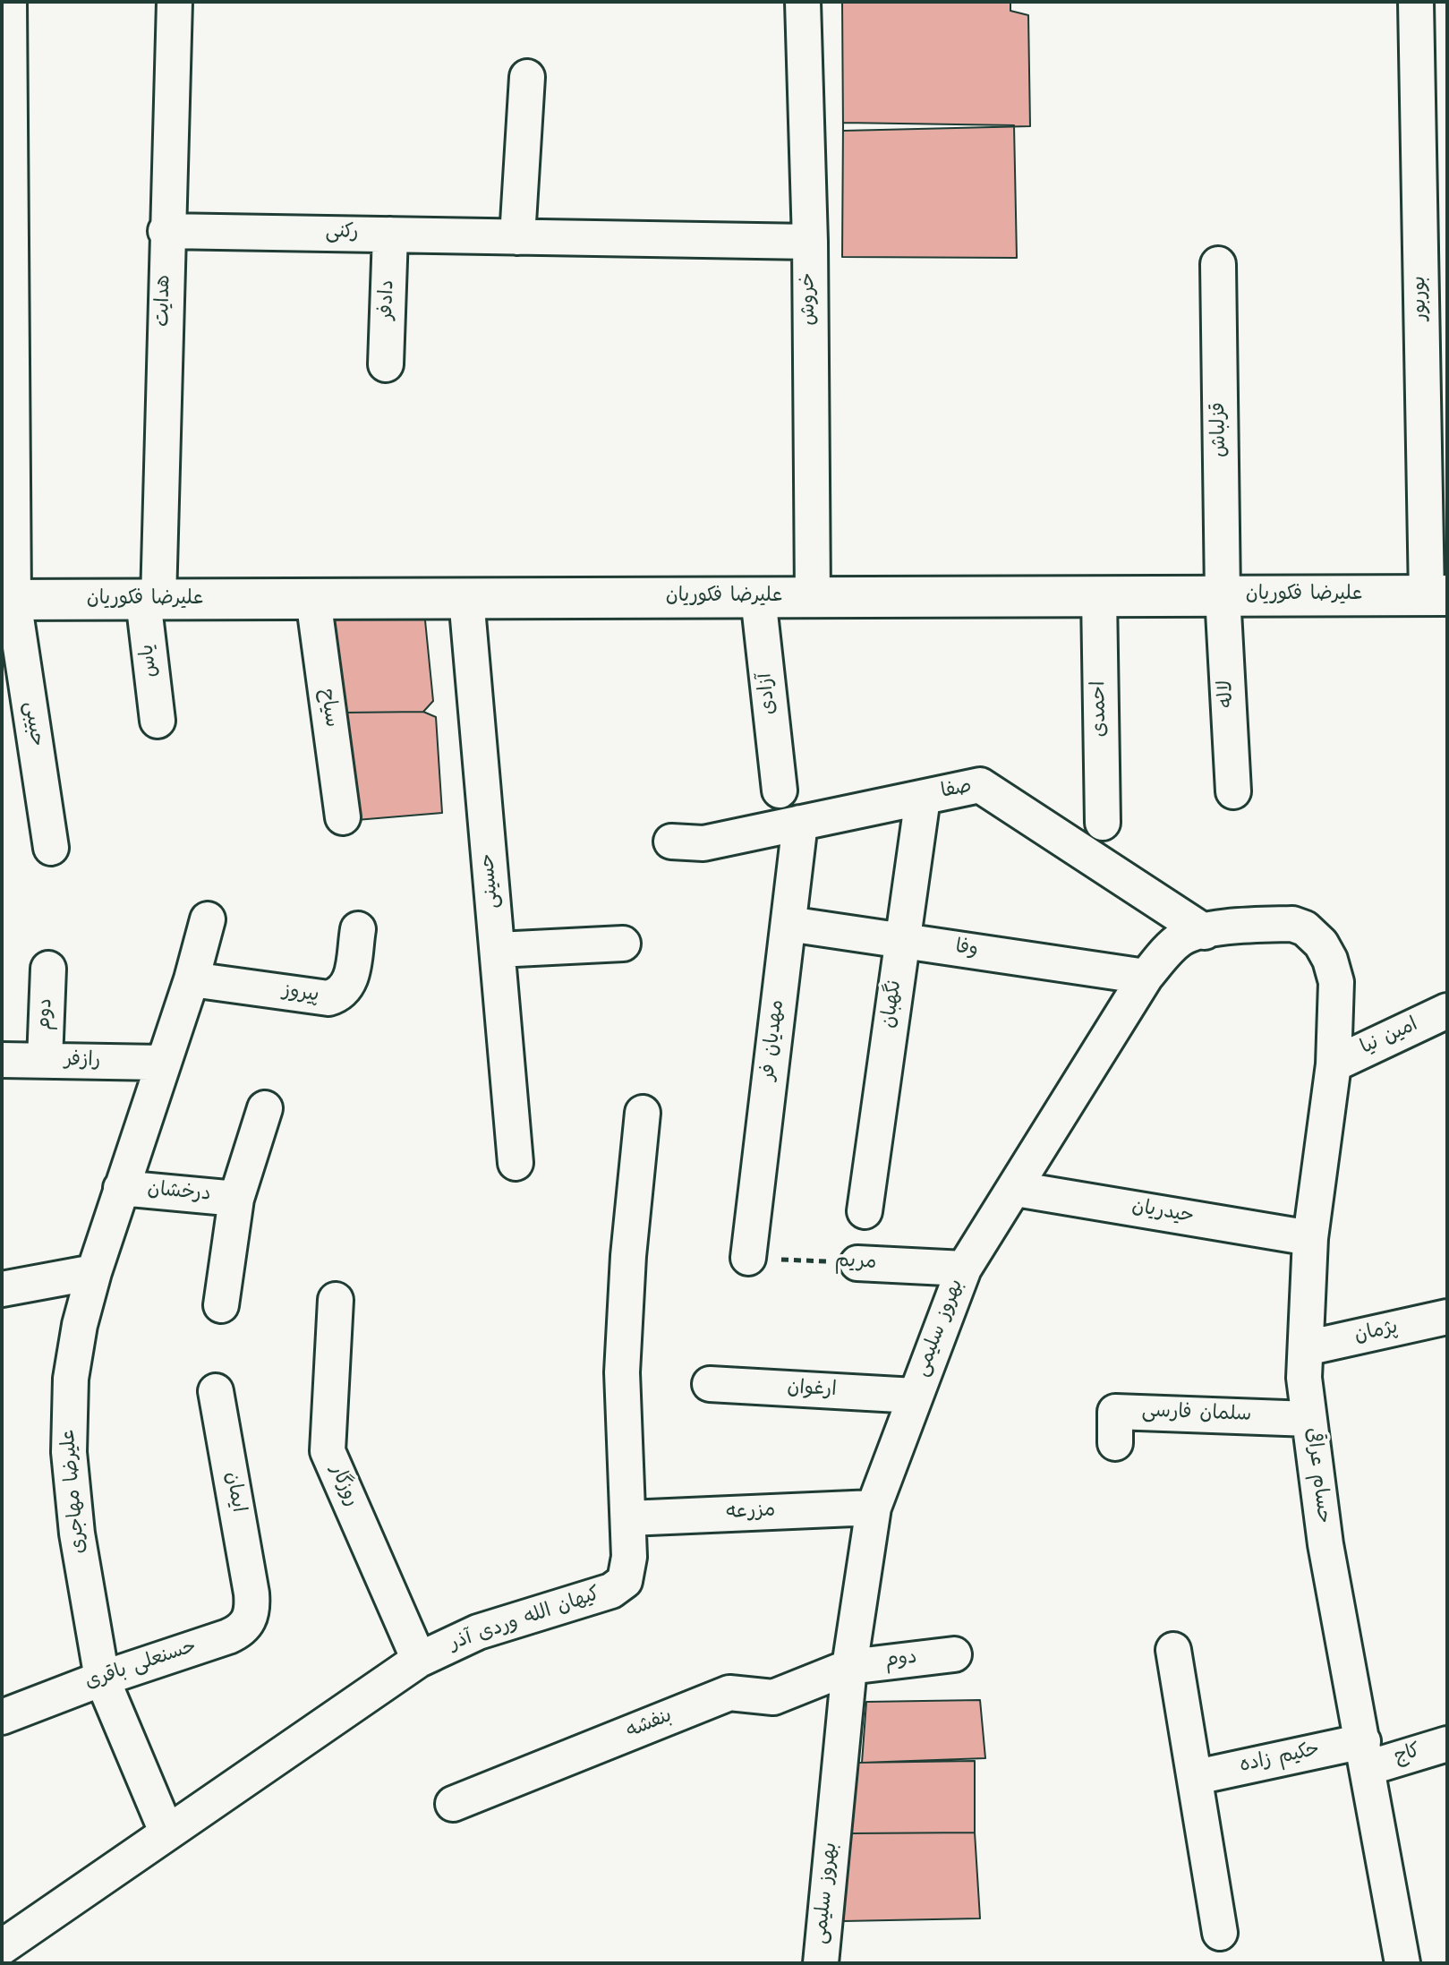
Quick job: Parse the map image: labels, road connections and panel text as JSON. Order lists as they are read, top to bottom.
{
  "streets": {
    "street": [
      "رکنی",
      "بوربور",
      "خروش",
      "دادفر",
      "هدایت",
      "قزلباش",
      "علیرضا فکوریان",
      "یاس",
      "آزادی",
      "لاله",
      "سیاح",
      "احمدی",
      "حبیبی",
      "صفا",
      "حسینی",
      "وفا",
      "پیروز",
      "نگهبان",
      "دوم",
      "امین نیا",
      "مهدیان فر",
      "رازفر",
      "درخشان",
      "حیدریان",
      "مریم",
      "بهروز سلیمی",
      "پژمان",
      "ارغوان",
      "سلمان فارسی",
      "حسام عراقی",
      "روزگار",
      "علیرضا مهاجری",
      "ایمان",
      "مزرعه",
      "کیهان الله وردی آذر",
      "حسنعلی باقری",
      "بنفشه",
      "کاج",
      "حکیم زاده"
    ]
  },
  "crossings": [
    ["رکنی", "خروش"],
    ["رکنی", "دادفر"],
    ["رکنی", "هدایت"],
    ["بوربور", "علیرضا فکوریان"],
    ["خروش", "علیرضا فکوریان"],
    ["هدایت", "علیرضا فکوریان"],
    ["هدایت", "یاس"],
    ["قزلباش", "علیرضا فکوریان"],
    ["قزلباش", "لاله"],
    ["علیرضا فکوریان", "یاس"],
    ["علیرضا فکوریان", "آزادی"],
    ["علیرضا فکوریان", "لاله"],
    ["علیرضا فکوریان", "سیاح"],
    ["علیرضا فکوریان", "احمدی"],
    ["علیرضا فکوریان", "حبیبی"],
    ["علیرضا فکوریان", "حسینی"],
    ["صفا", "نگهبان"],
    ["صفا", "مهدیان فر"],
    ["صفا", "بهروز سلیمی"],
    ["وفا", "نگهبان"],
    ["وفا", "مهدیان فر"],
    ["وفا", "بهروز سلیمی"],
    ["دوم", "رازفر"],
    ["دوم", "بهروز سلیمی"],
    ["دوم", "بنفشه"],
    ["امین نیا", "حسام عراقی"],
    ["مهدیان فر", "مریم"],
    ["رازفر", "علیرضا مهاجری"],
    ["درخشان", "علیرضا مهاجری"],
    ["حیدریان", "بهروز سلیمی"],
    ["حیدریان", "حسام عراقی"],
    ["مریم", "بهروز سلیمی"],
    ["بهروز سلیمی", "ارغوان"],
    ["بهروز سلیمی", "حسام عراقی"],
    ["بهروز سلیمی", "مزرعه"],
    ["بهروز سلیمی", "بنفشه"],
    ["پژمان", "حسام عراقی"],
    ["سلمان فارسی", "حسام عراقی"],
    ["حسام عراقی", "کاج"],
    ["حسام عراقی", "حکیم زاده"],
    ["روزگار", "کیهان الله وردی آذر"],
    ["علیرضا مهاجری", "کیهان الله وردی آذر"],
    ["علیرضا مهاجری", "حسنعلی باقری"],
    ["ایمان", "حسنعلی باقری"],
    ["مزرعه", "کیهان الله وردی آذر"],
    ["کاج", "حکیم زاده"]
  ]
}
